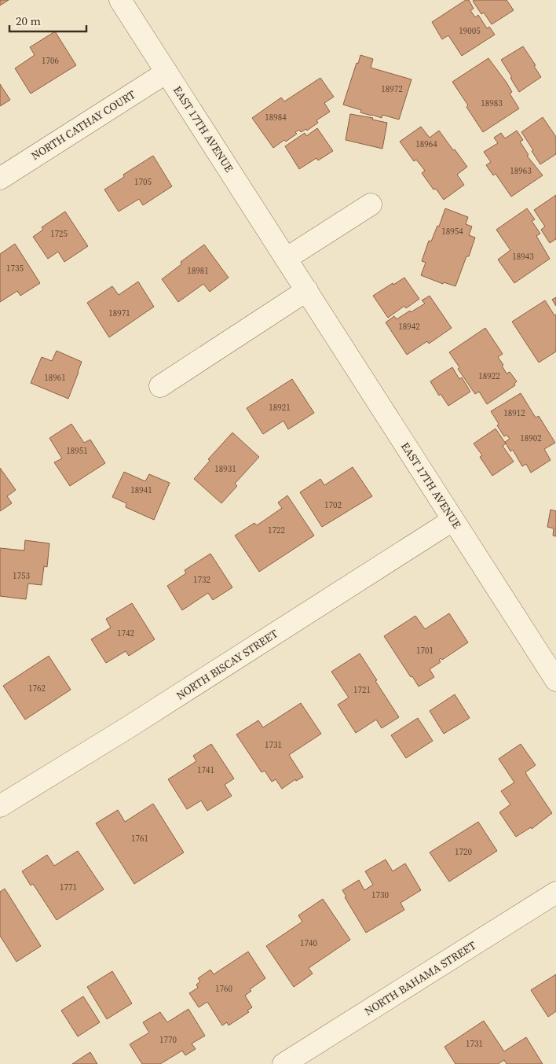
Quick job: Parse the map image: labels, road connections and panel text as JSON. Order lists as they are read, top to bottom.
{
  "streets": {
    "street": [
      "NORTH CATHAY COURT",
      "EAST 17TH AVENUE",
      "NORTH BISCAY STREET",
      "NORTH BAHAMA STREET"
    ]
  },
  "crossings": [
    ["NORTH CATHAY COURT", "EAST 17TH AVENUE"],
    ["EAST 17TH AVENUE", "NORTH BISCAY STREET"]
  ],
  "house_numbers": [
    "19005",
    "1706",
    "18972",
    "18983",
    "18984",
    "18964",
    "18963",
    "1705",
    "18954",
    "1725",
    "18943",
    "1735",
    "18981",
    "18971",
    "18942",
    "18922",
    "18961",
    "18921",
    "18912",
    "18902",
    "18951",
    "18931",
    "18941",
    "1702",
    "1722",
    "1753",
    "1732",
    "1742",
    "1701",
    "1762",
    "1721",
    "1731",
    "1741",
    "1761",
    "1720",
    "1771",
    "1730",
    "1740",
    "1760",
    "1770",
    "1731"
  ],
  "scale_bar": "20 m"
}
